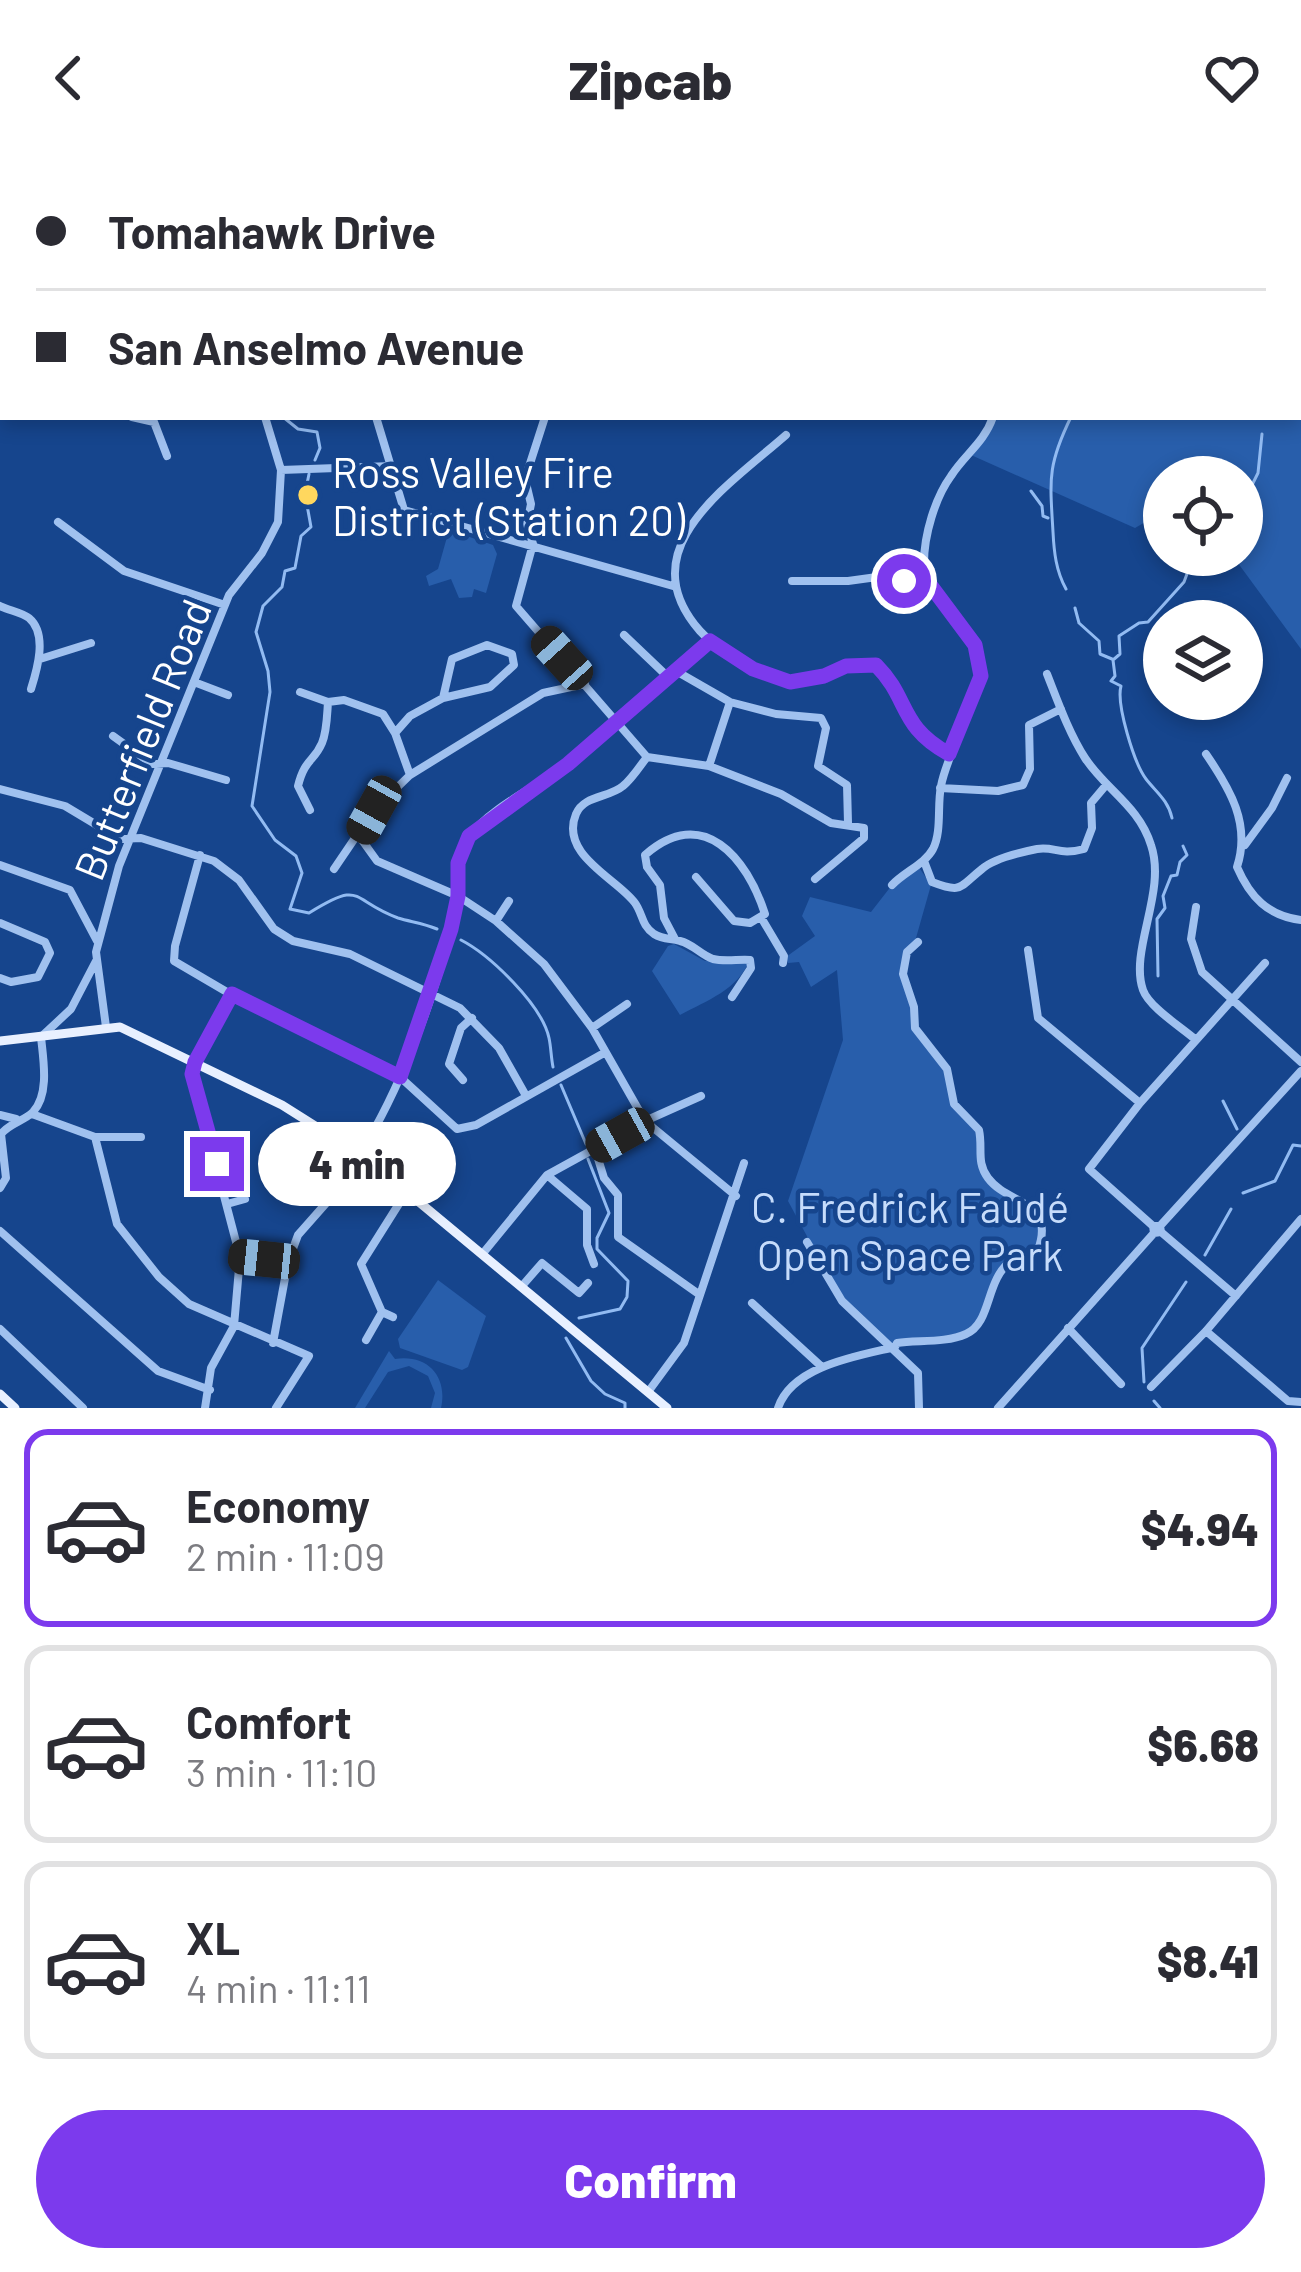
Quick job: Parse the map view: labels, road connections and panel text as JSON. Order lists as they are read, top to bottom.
{
  "streets": {
    "street": ["Butterfield Road"]
  },
  "parks": ["C. Fredrick Faudé Open Space Park"],
  "places": ["Ross Valley Fire District (Station 20)"],
  "page": {
    "header": "Zipcab",
    "banner": ["Tomahawk Drive", "San Anselmo Avenue"],
    "bubble": "4 min",
    "list": [
      {
        "name": "Economy",
        "note": "2 min · 11:09",
        "value": "$4.94"
      },
      {
        "name": "Comfort",
        "note": "3 min · 11:10",
        "value": "$6.68"
      },
      {
        "name": "XL",
        "note": "4 min · 11:11",
        "value": "$8.41"
      }
    ],
    "buttons": "Confirm"
  }
}
